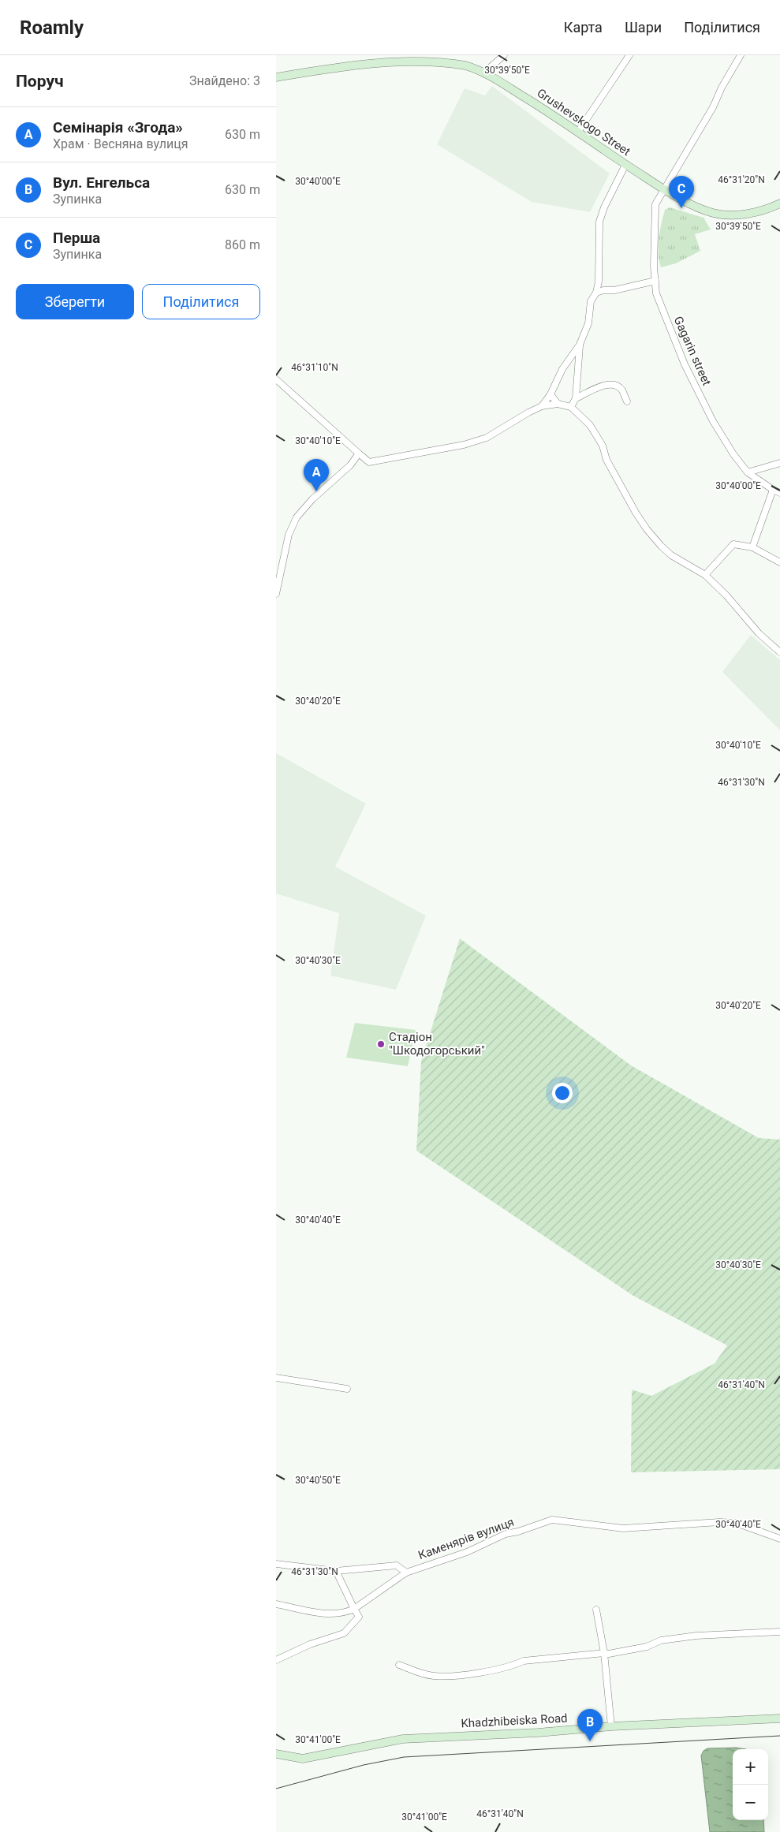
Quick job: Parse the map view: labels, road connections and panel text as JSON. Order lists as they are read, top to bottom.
{
  "streets": {
    "main road": ["Grushevskogo Street", "Khadzhibeiska Road"],
    "street": ["Gagarin street", "Каменярів вулиця"]
  },
  "crossings": [
    ["Grushevskogo Street", "Gagarin street"]
  ],
  "places": ["Стадіон \"Шкодогорський\""],
  "page": {
    "header": "Roamly",
    "nav": ["Карта", "Шари", "Поділитися"],
    "heading": ["Поруч", "Знайдено: 3"],
    "list": [
      {
        "mark": "A",
        "name": "Семінарія «Згода»",
        "note": "Храм · Весняна вулиця",
        "value": "630 m"
      },
      {
        "mark": "B",
        "name": "Вул. Енгельса",
        "note": "Зупинка",
        "value": "630 m"
      },
      {
        "mark": "C",
        "name": "Перша",
        "note": "Зупинка",
        "value": "860 m"
      }
    ],
    "pins": ["C", "A", "B"],
    "buttons": ["Зберегти", "Поділитися"],
    "map_buttons": ["+", "−"]
  },
  "coordinates": [
    "30°39'50\"E",
    "46°31'20\"N",
    "30°40'00\"E",
    "46°31'10\"N",
    "30°40'10\"E",
    "30°40'20\"E",
    "46°31'30\"N",
    "30°40'30\"E",
    "30°40'40\"E",
    "46°31'40\"N",
    "30°40'50\"E",
    "30°41'00\"E"
  ]
}
